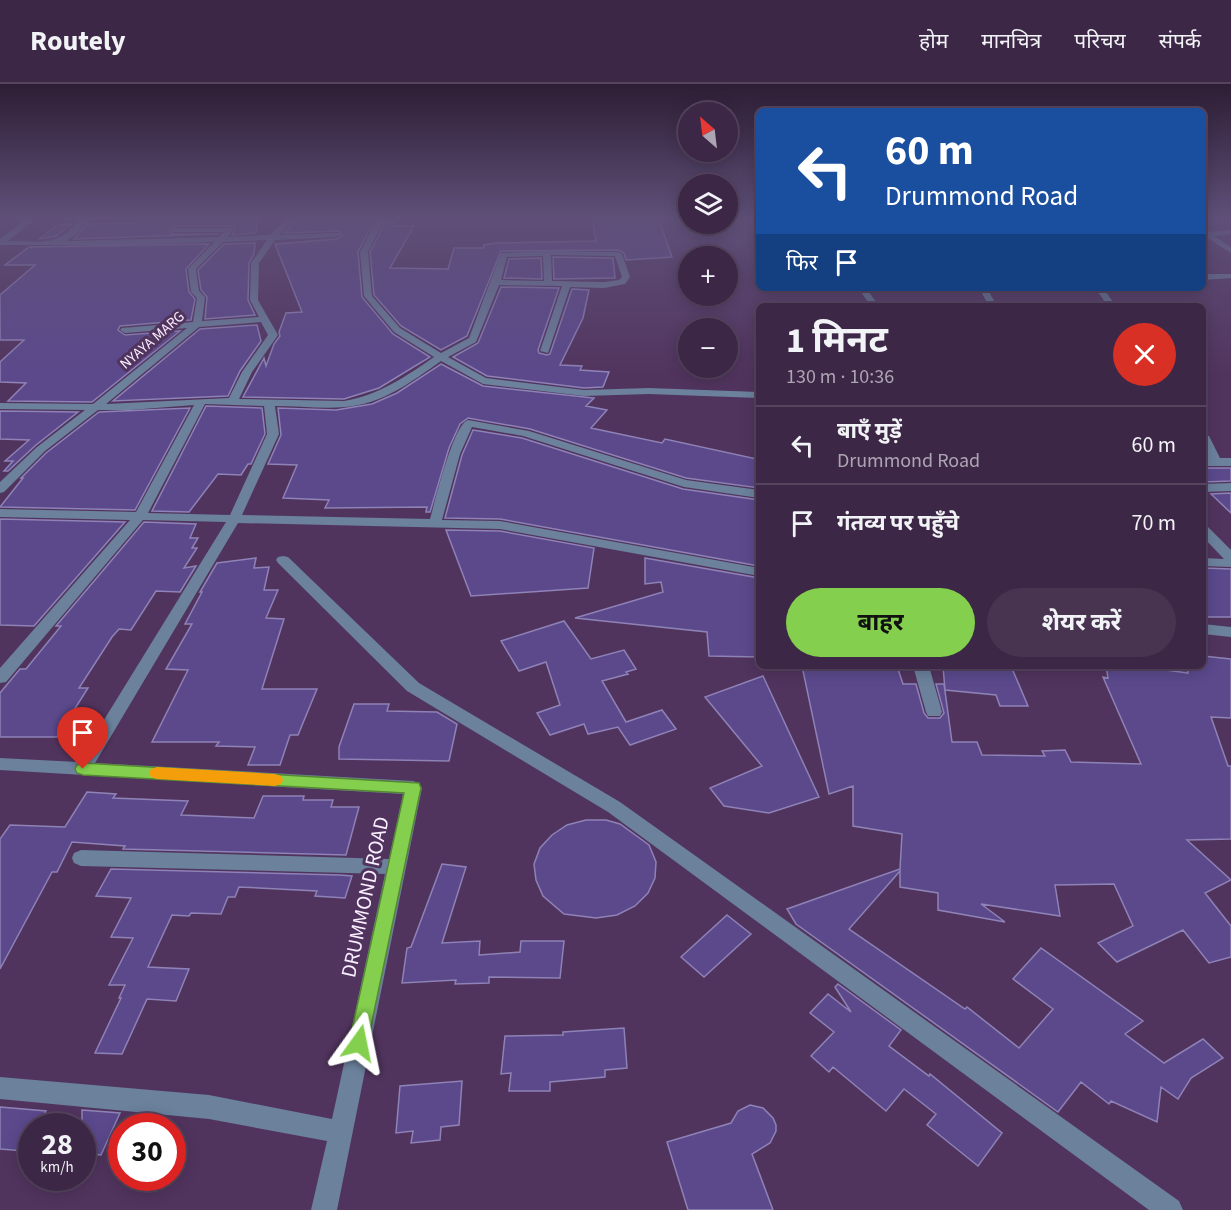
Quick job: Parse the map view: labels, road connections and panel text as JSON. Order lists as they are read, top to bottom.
{
  "streets": {
    "street": ["NYAYA MARG", "DRUMMOND ROAD"]
  },
  "north": "top left",
  "page": {
    "header": "Routely",
    "nav": [
      "होम",
      "मानचित्र",
      "परिचय",
      "संपर्क"
    ],
    "map_buttons": ["+", "−"],
    "turn": ["60 m", "Drummond Road"],
    "then": "फिर",
    "heading": ["1 मिनट", "130 m · 10:36"],
    "list": [
      {
        "name": "बाएँ मुड़ें",
        "note": "Drummond Road",
        "value": "60 m"
      },
      {
        "name": "गंतव्य पर पहुँचे",
        "value": "70 m"
      }
    ],
    "buttons": ["बाहर", "शेयर करें"],
    "speed": "28 km/h",
    "limit": "30"
  }
}
